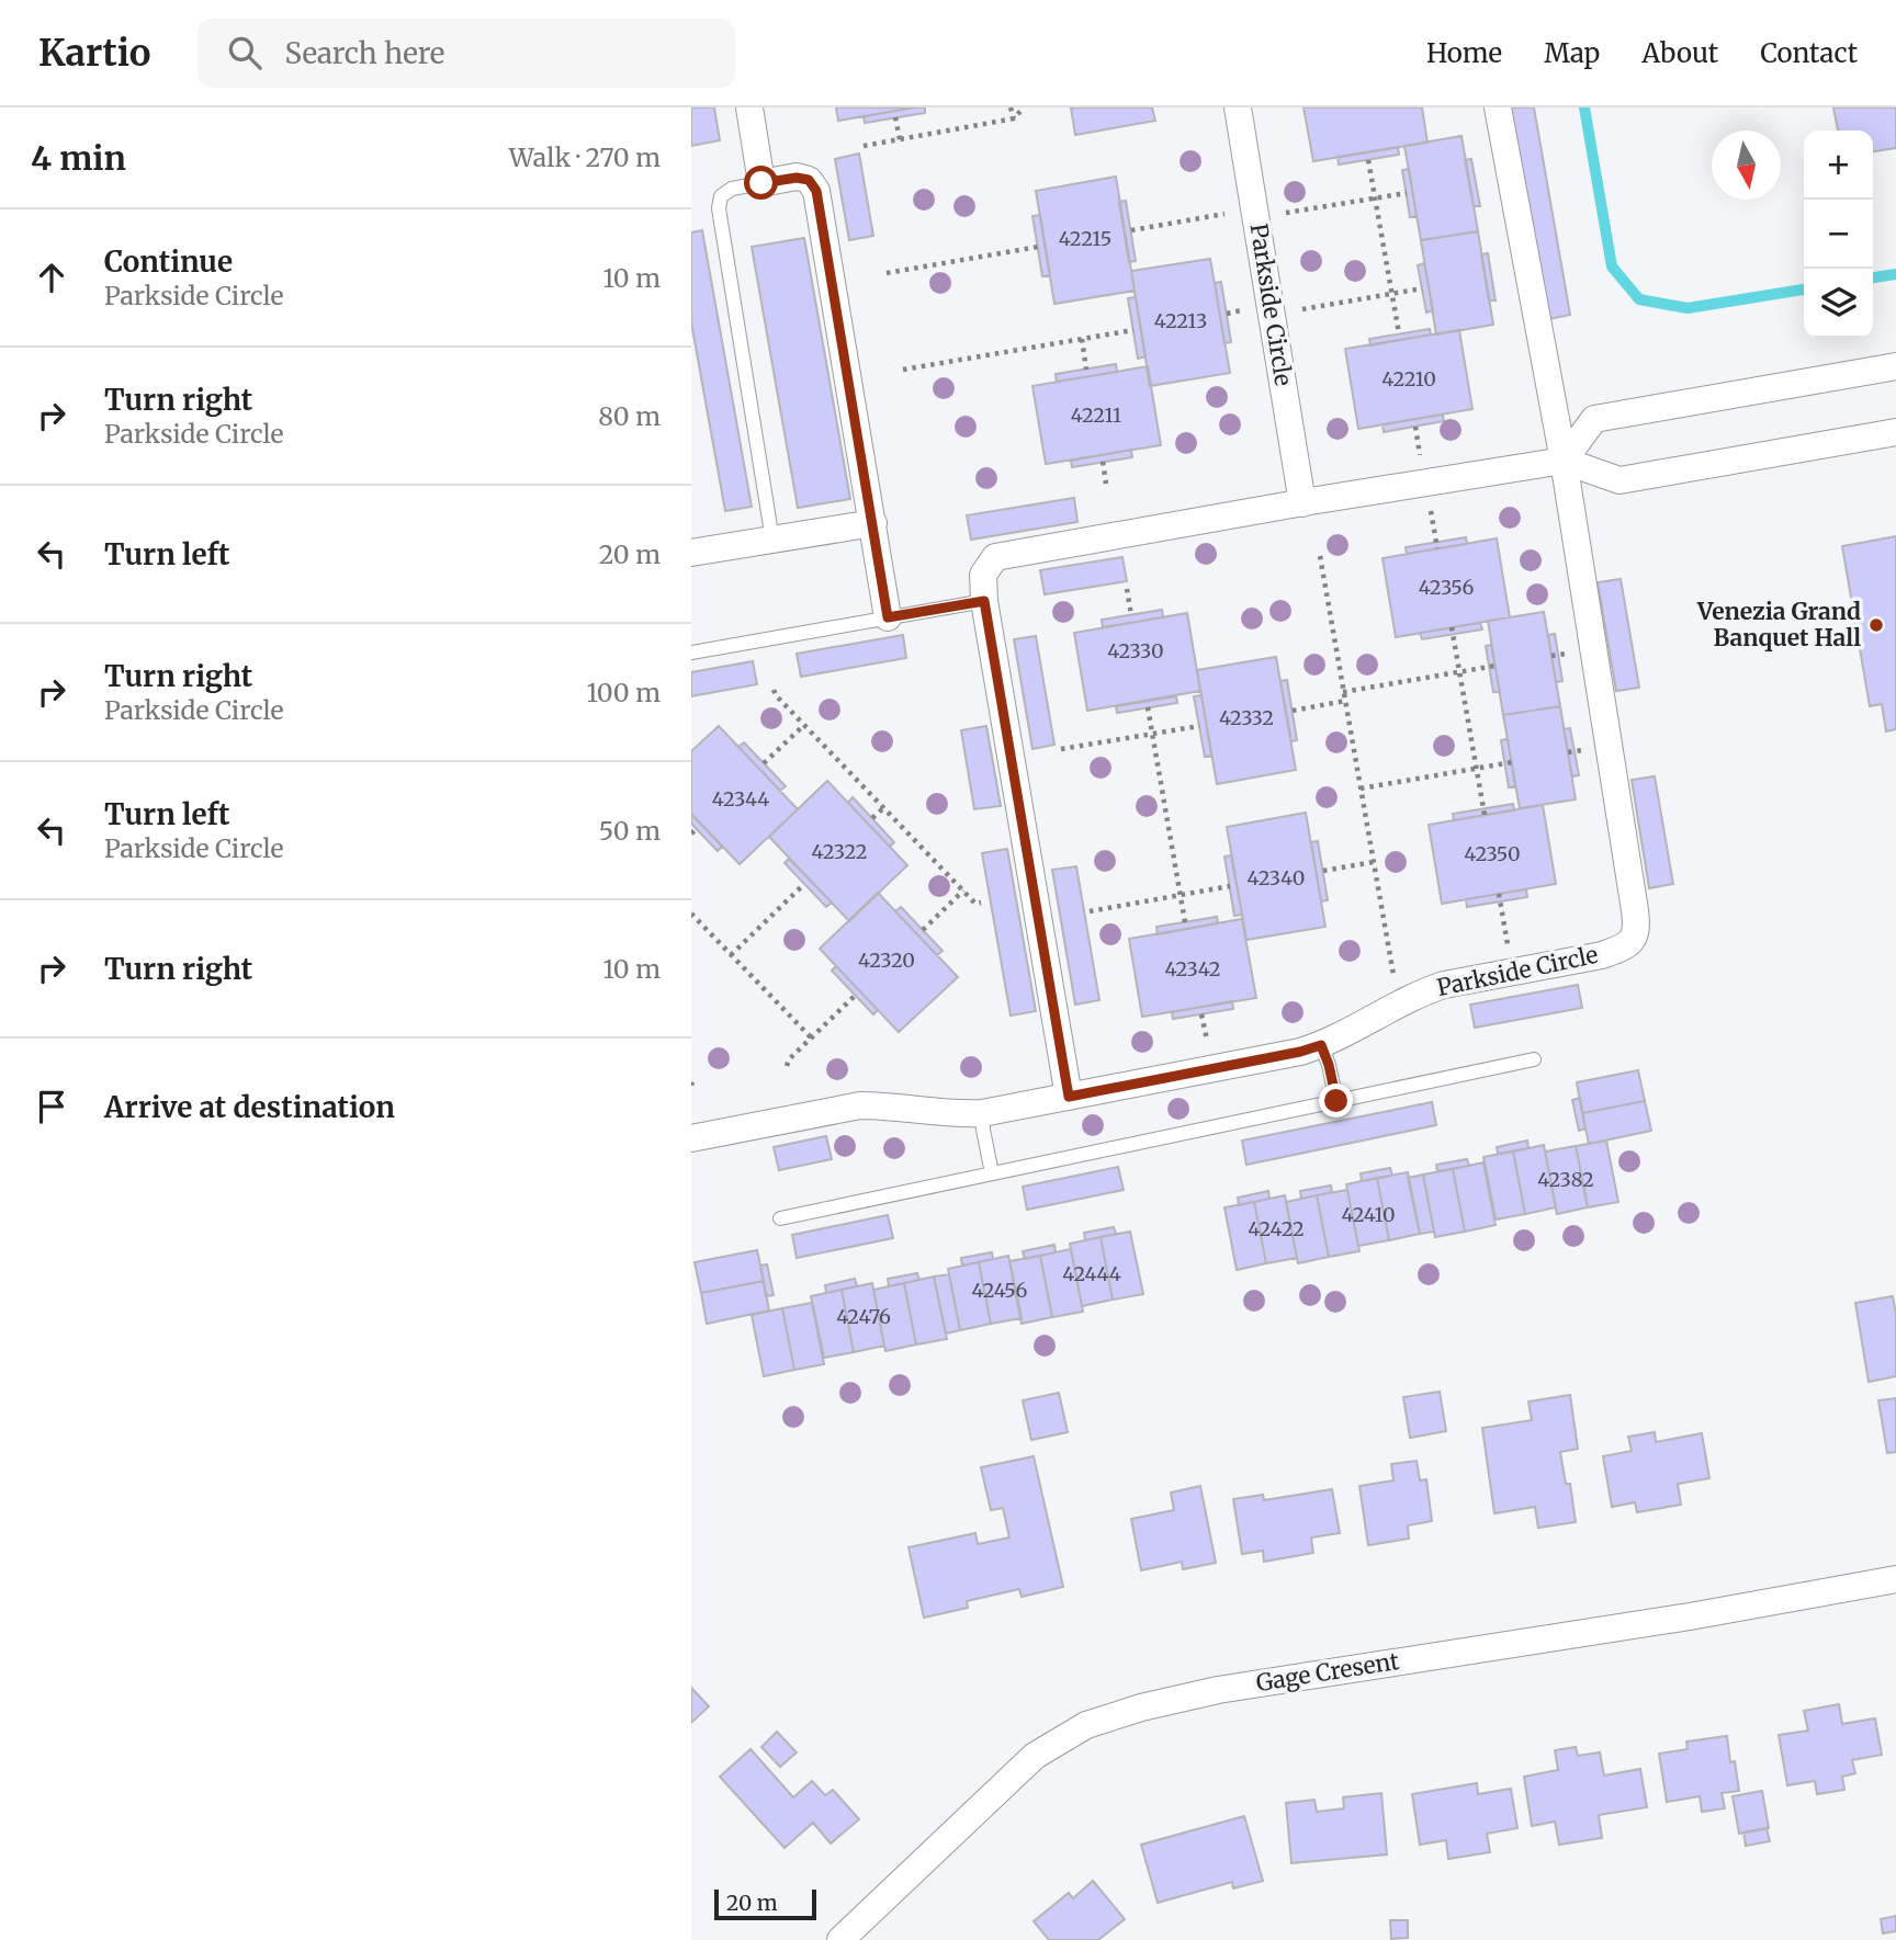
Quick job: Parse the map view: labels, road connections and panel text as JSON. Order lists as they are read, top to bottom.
{
  "streets": {
    "street": ["Parkside Circle", "Gage Cresent"]
  },
  "places": ["Venezia Grand Banquet Hall"],
  "house_numbers": [
    "42215",
    "42213",
    "42210",
    "42211",
    "42356",
    "42330",
    "42332",
    "42344",
    "42322",
    "42350",
    "42340",
    "42320",
    "42342",
    "42382",
    "42410",
    "42422",
    "42444",
    "42456",
    "42476"
  ],
  "scale_bar": "20 m",
  "north": "bottom",
  "page": {
    "header": "Kartio",
    "search": "Search here",
    "nav": [
      "Home",
      "Map",
      "About",
      "Contact"
    ],
    "heading": ["4 min", "Walk · 270 m"],
    "map_buttons": ["+", "−"],
    "list": [
      ["Continue", "Parkside Circle", "10 m"],
      ["Turn right", "Parkside Circle", "80 m"],
      ["Turn left", "20 m"],
      ["Turn right", "Parkside Circle", "100 m"],
      ["Turn left", "Parkside Circle", "50 m"],
      ["Turn right", "10 m"],
      "Arrive at destination"
    ],
    "scale": "20 m"
  }
}
